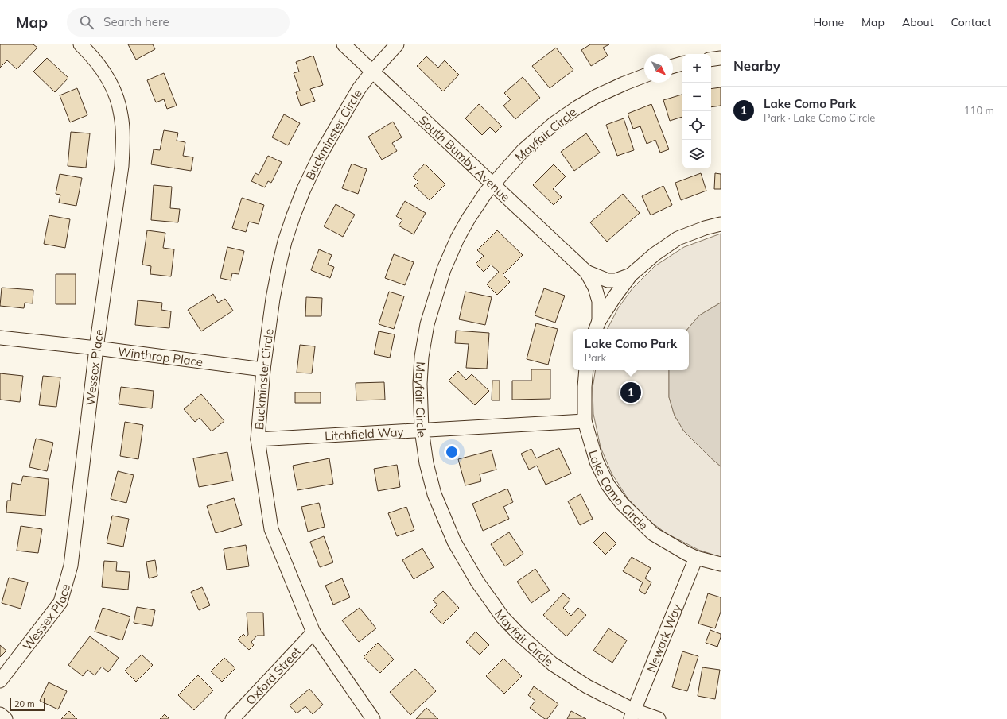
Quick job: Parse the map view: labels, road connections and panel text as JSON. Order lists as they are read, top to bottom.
{
  "streets": {
    "street": [
      "Buckminster Circle",
      "Mayfair Circle",
      "South Bumby Avenue",
      "Winthrop Place",
      "Wessex Place",
      "Litchfield Way",
      "Lake Como Circle",
      "Newark Way",
      "Oxford Street"
    ]
  },
  "crossings": [
    ["Buckminster Circle", "South Bumby Avenue"],
    ["Buckminster Circle", "Winthrop Place"],
    ["Buckminster Circle", "Litchfield Way"],
    ["Buckminster Circle", "Oxford Street"],
    ["Mayfair Circle", "South Bumby Avenue"],
    ["Mayfair Circle", "Litchfield Way"],
    ["Mayfair Circle", "Newark Way"],
    ["Winthrop Place", "Wessex Place"],
    ["Litchfield Way", "Lake Como Circle"],
    ["Lake Como Circle", "Newark Way"]
  ],
  "scale_bar": "20 m",
  "north": "bottom right",
  "page": {
    "header": "Map",
    "search": "Search here",
    "nav": [
      "Home",
      "Map",
      "About",
      "Contact"
    ],
    "heading": "Nearby",
    "map_buttons": ["+", "−"],
    "list": [
      {
        "mark": "1",
        "name": "Lake Como Park",
        "note": "Park · Lake Como Circle",
        "value": "110 m"
      }
    ],
    "popup": ["Lake Como Park", "Park"],
    "pins": "1",
    "scale": "20 m"
  }
}
